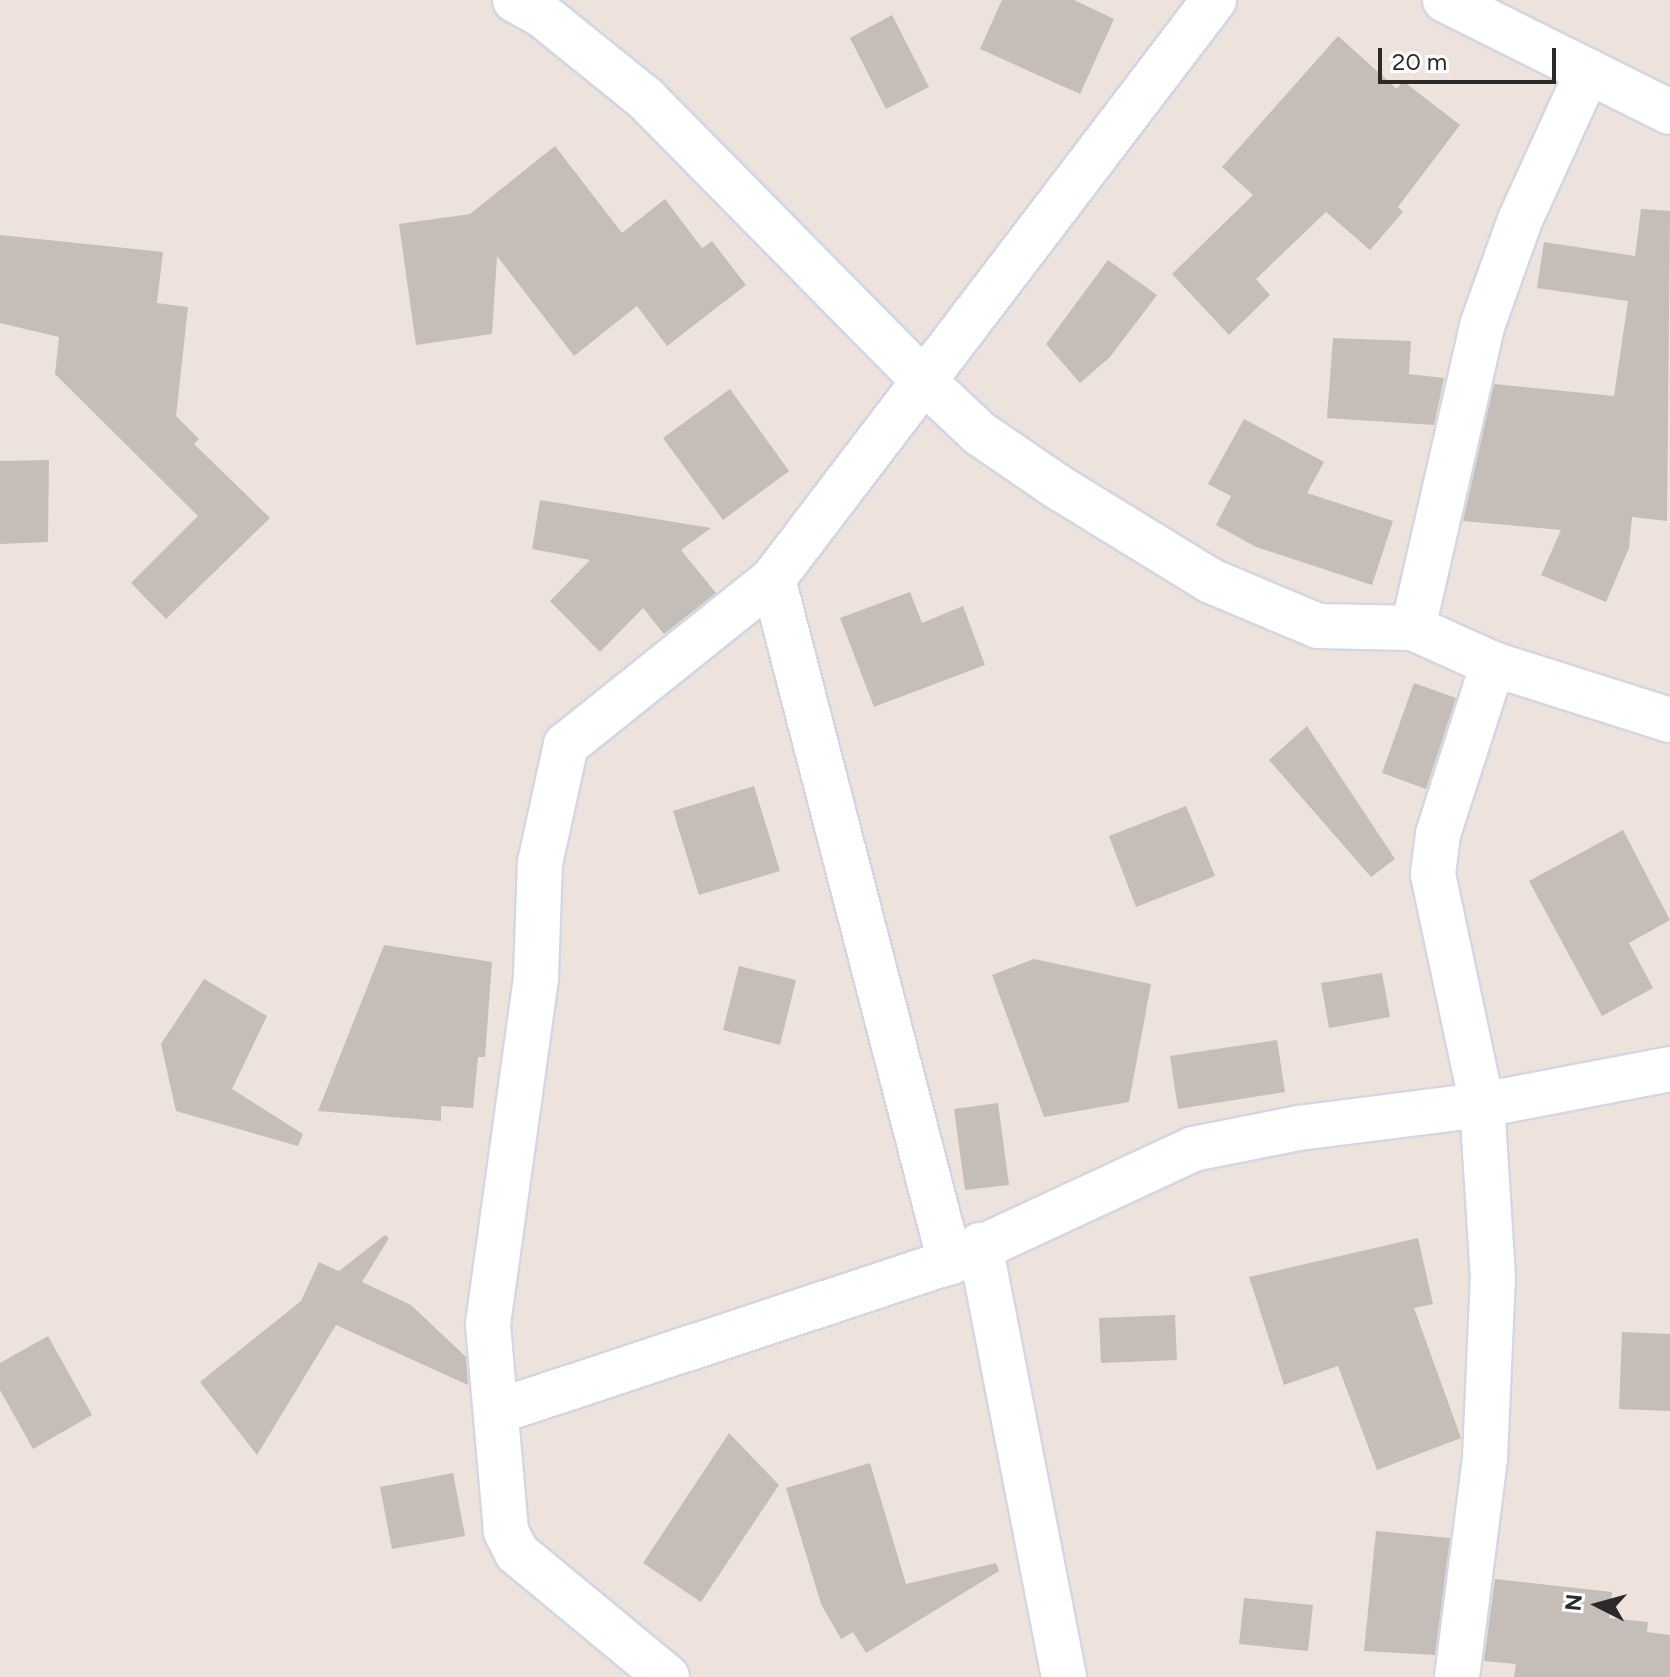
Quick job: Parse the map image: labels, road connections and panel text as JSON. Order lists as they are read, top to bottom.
{
  "scale_bar": "20 m",
  "north": "left"
}
